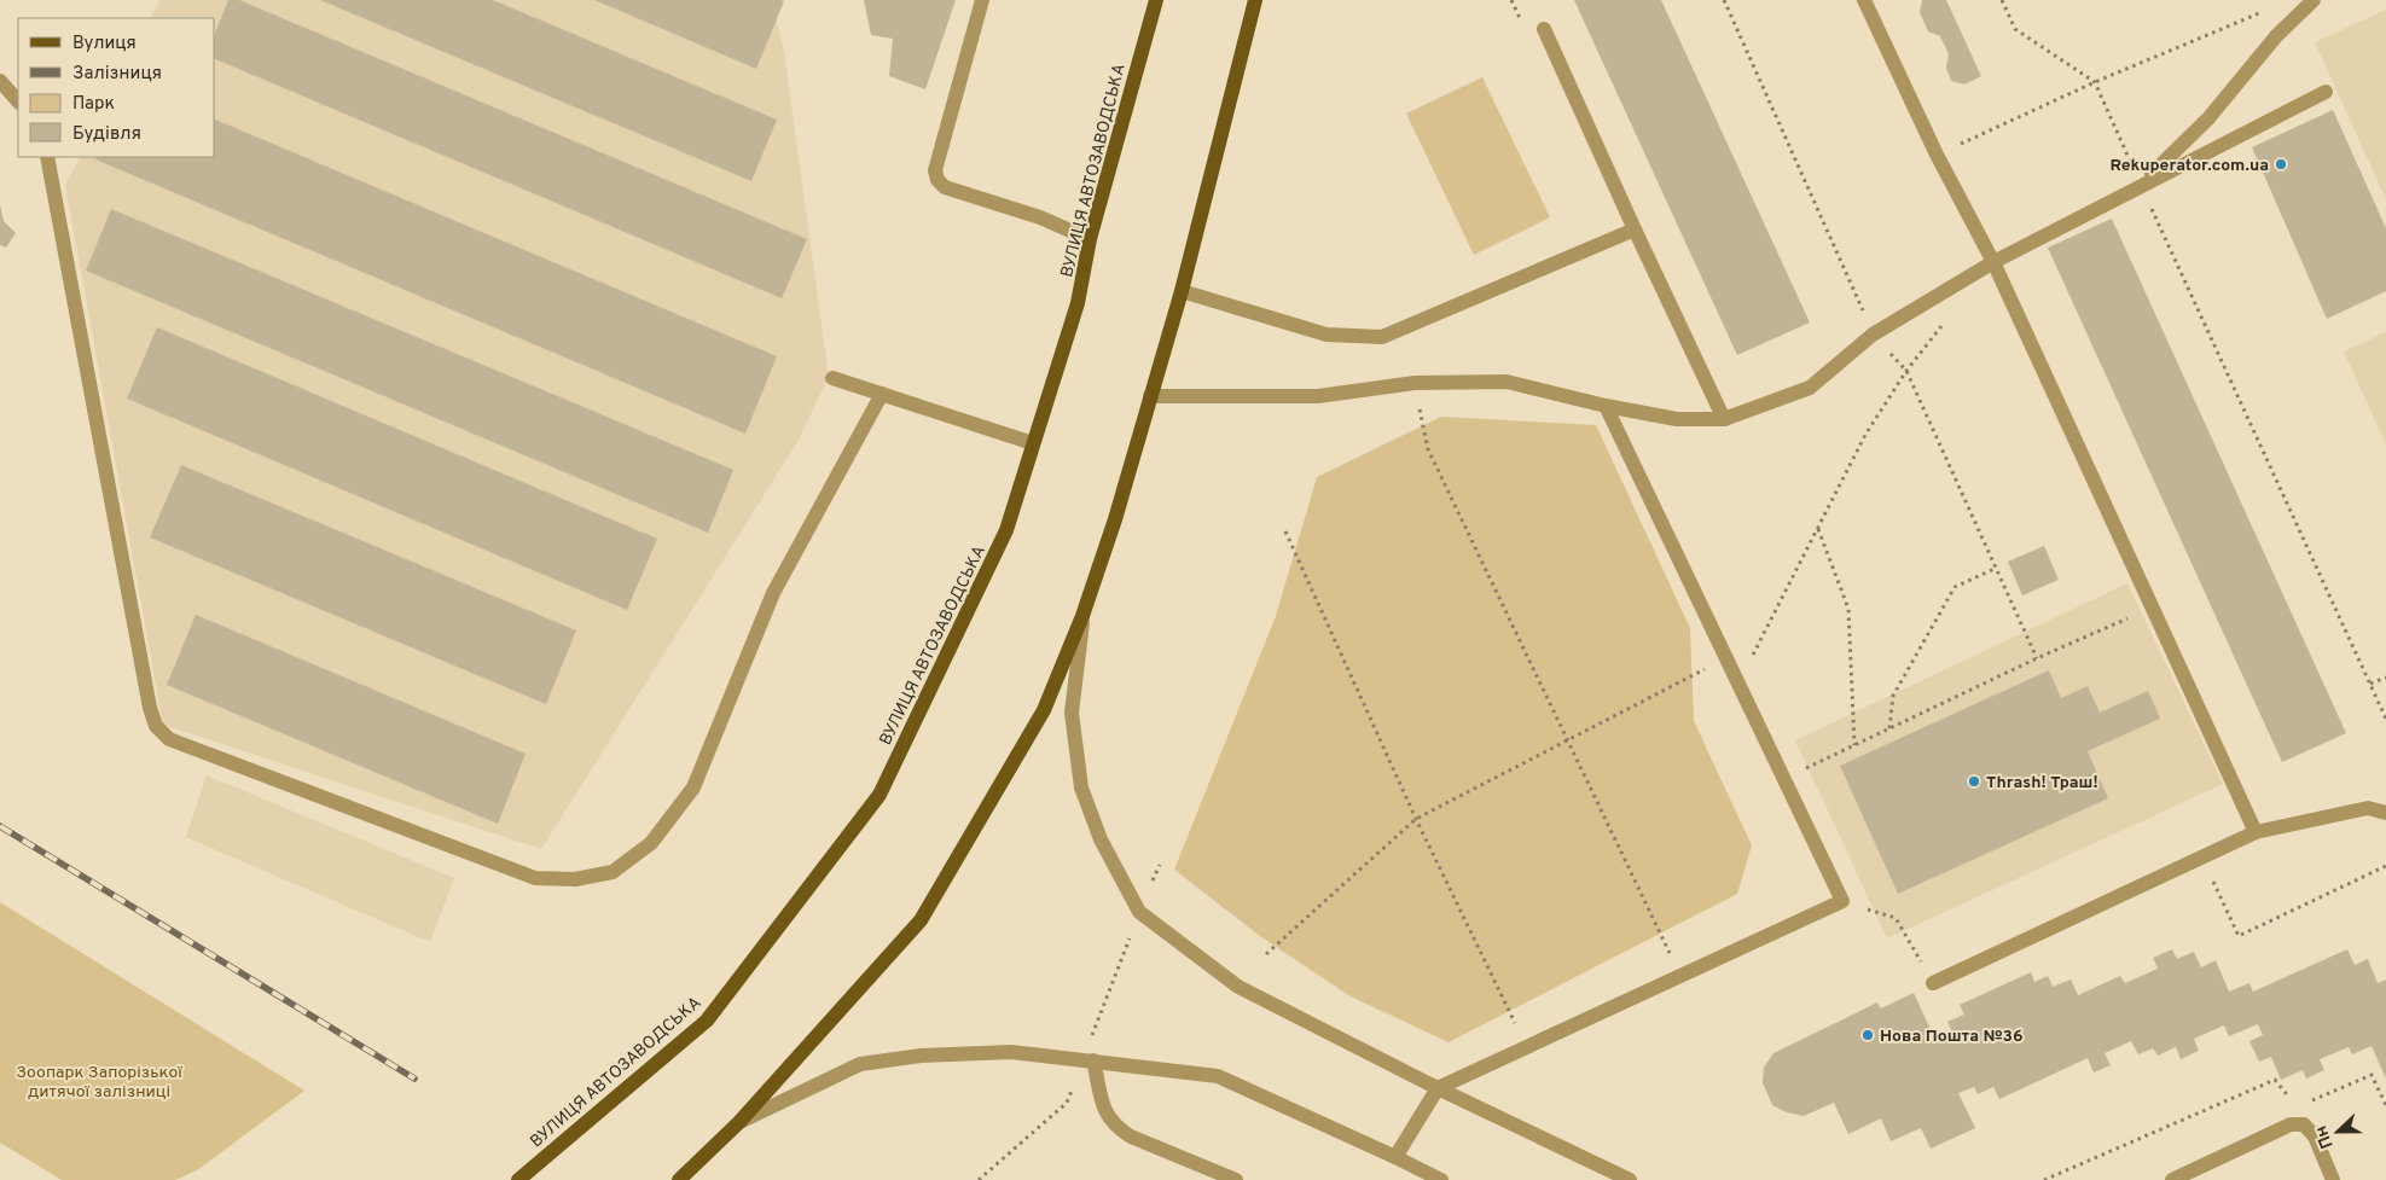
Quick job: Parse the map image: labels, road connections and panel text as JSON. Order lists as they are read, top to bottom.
{
  "streets": {
    "main road": ["ВУЛИЦЯ АВТОЗАВОДСЬКА"]
  },
  "parks": ["Зоопарк Запорізької дитячої залізниці"],
  "places": ["Rekuperator.com.ua", "Thrash! Траш!", "Нова Пошта №36"],
  "legend": [
    "Вулиця",
    "Залізниця",
    "Парк",
    "Будівля"
  ],
  "north": "left"
}
